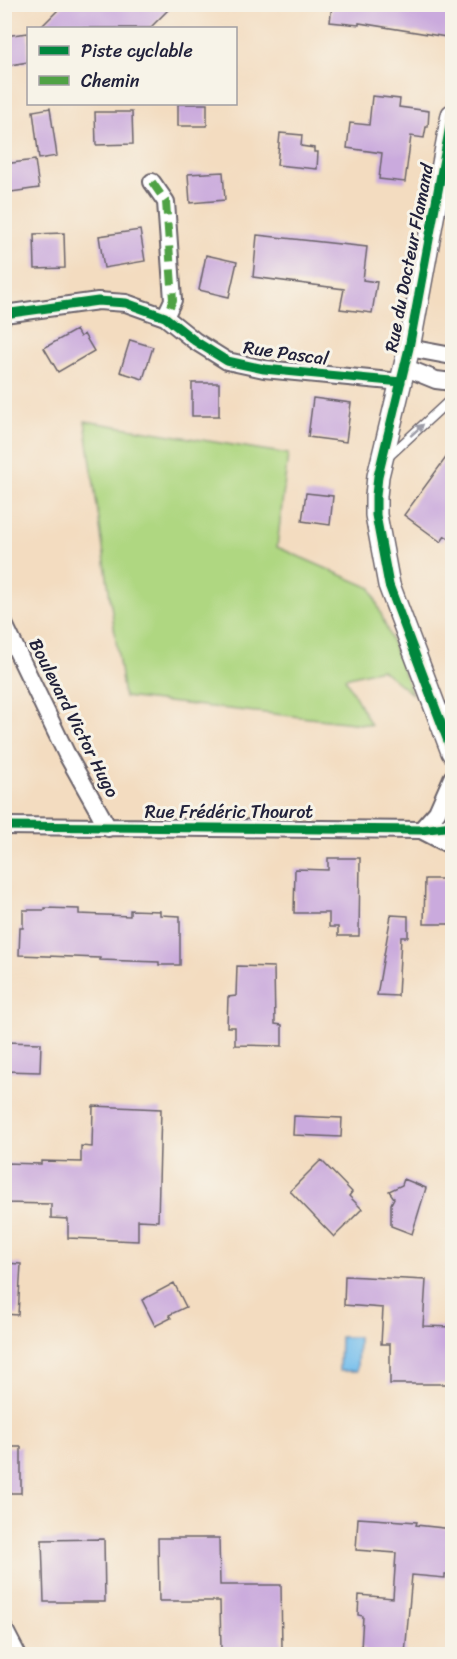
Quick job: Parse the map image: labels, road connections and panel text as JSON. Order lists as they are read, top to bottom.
{
  "streets": {
    "street": [
      "Rue du Docteur Flamand",
      "Rue Pascal",
      "Boulevard Victor Hugo",
      "Rue Frédéric Thourot"
    ]
  },
  "crossings": [
    ["Rue du Docteur Flamand", "Rue Pascal"],
    ["Boulevard Victor Hugo", "Rue Frédéric Thourot"]
  ],
  "legend": ["Piste cyclable", "Chemin"]
}
